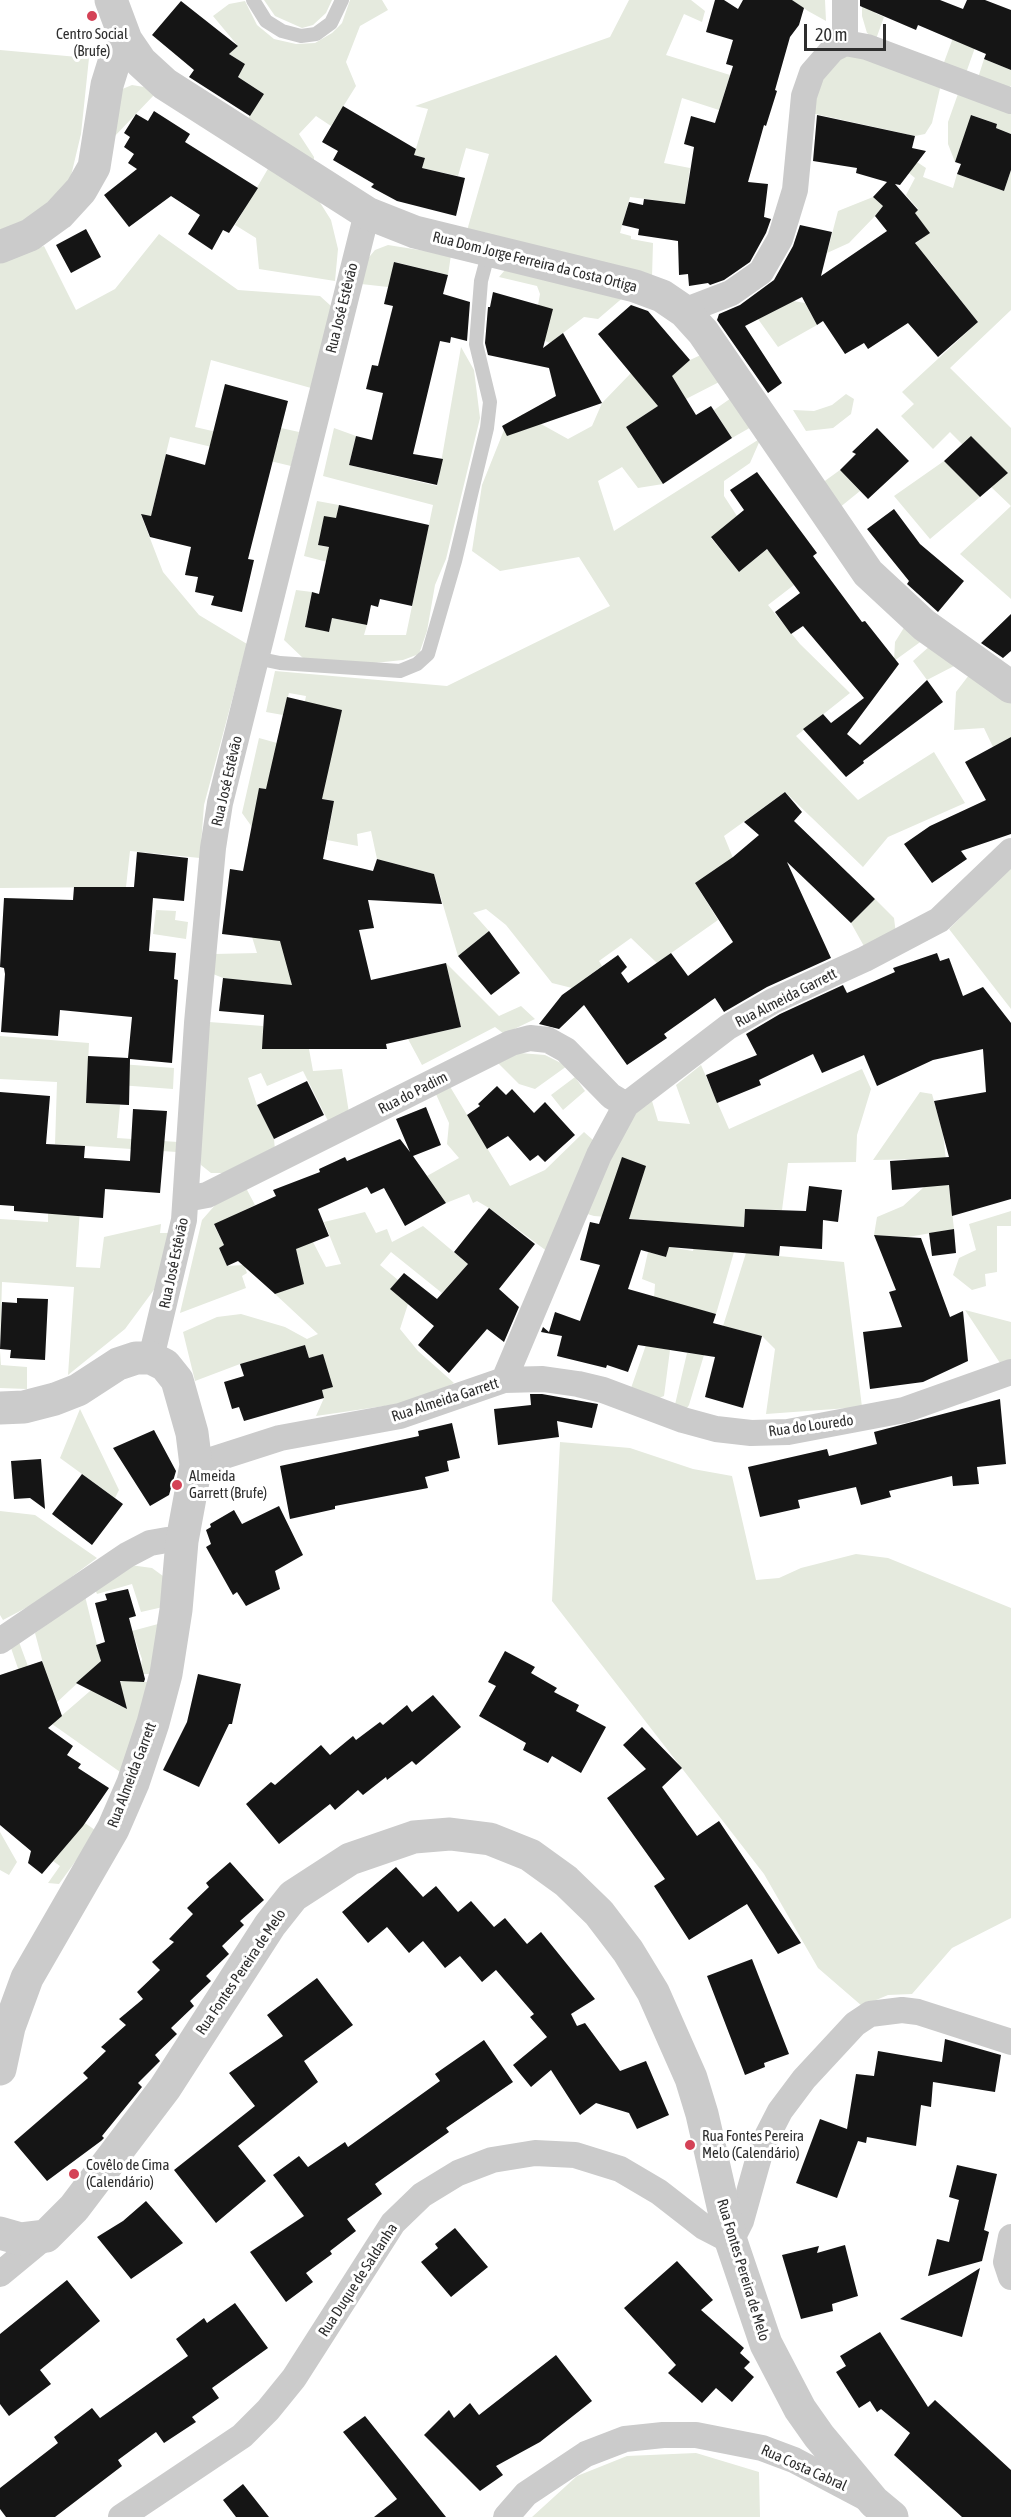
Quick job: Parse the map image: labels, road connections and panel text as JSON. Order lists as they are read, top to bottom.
{
  "streets": {
    "street": [
      "Rua Dom Jorge Ferreira da Costa Ortiga",
      "Rua José Estêvão",
      "Rua Almeida Garrett",
      "Rua do Padim",
      "Rua do Louredo",
      "Rua Fontes Pereira de Melo",
      "Rua Duque de Saldanha",
      "Rua Costa Cabral"
    ]
  },
  "crossings": [
    ["Rua Dom Jorge Ferreira da Costa Ortiga", "Rua José Estêvão"],
    ["Rua José Estêvão", "Rua do Padim"],
    ["Rua Almeida Garrett", "Rua do Padim"],
    ["Rua Almeida Garrett", "Rua do Louredo"],
    ["Rua Fontes Pereira de Melo", "Rua Duque de Saldanha"],
    ["Rua Fontes Pereira de Melo", "Rua Costa Cabral"]
  ],
  "places": [
    "Centro Social (Brufe)",
    "Almeida Garrett (Brufe)",
    "Rua Fontes Pereira Melo (Calendário)",
    "Covêlo de Cima (Calendário)"
  ],
  "scale_bar": "20 m"
}
